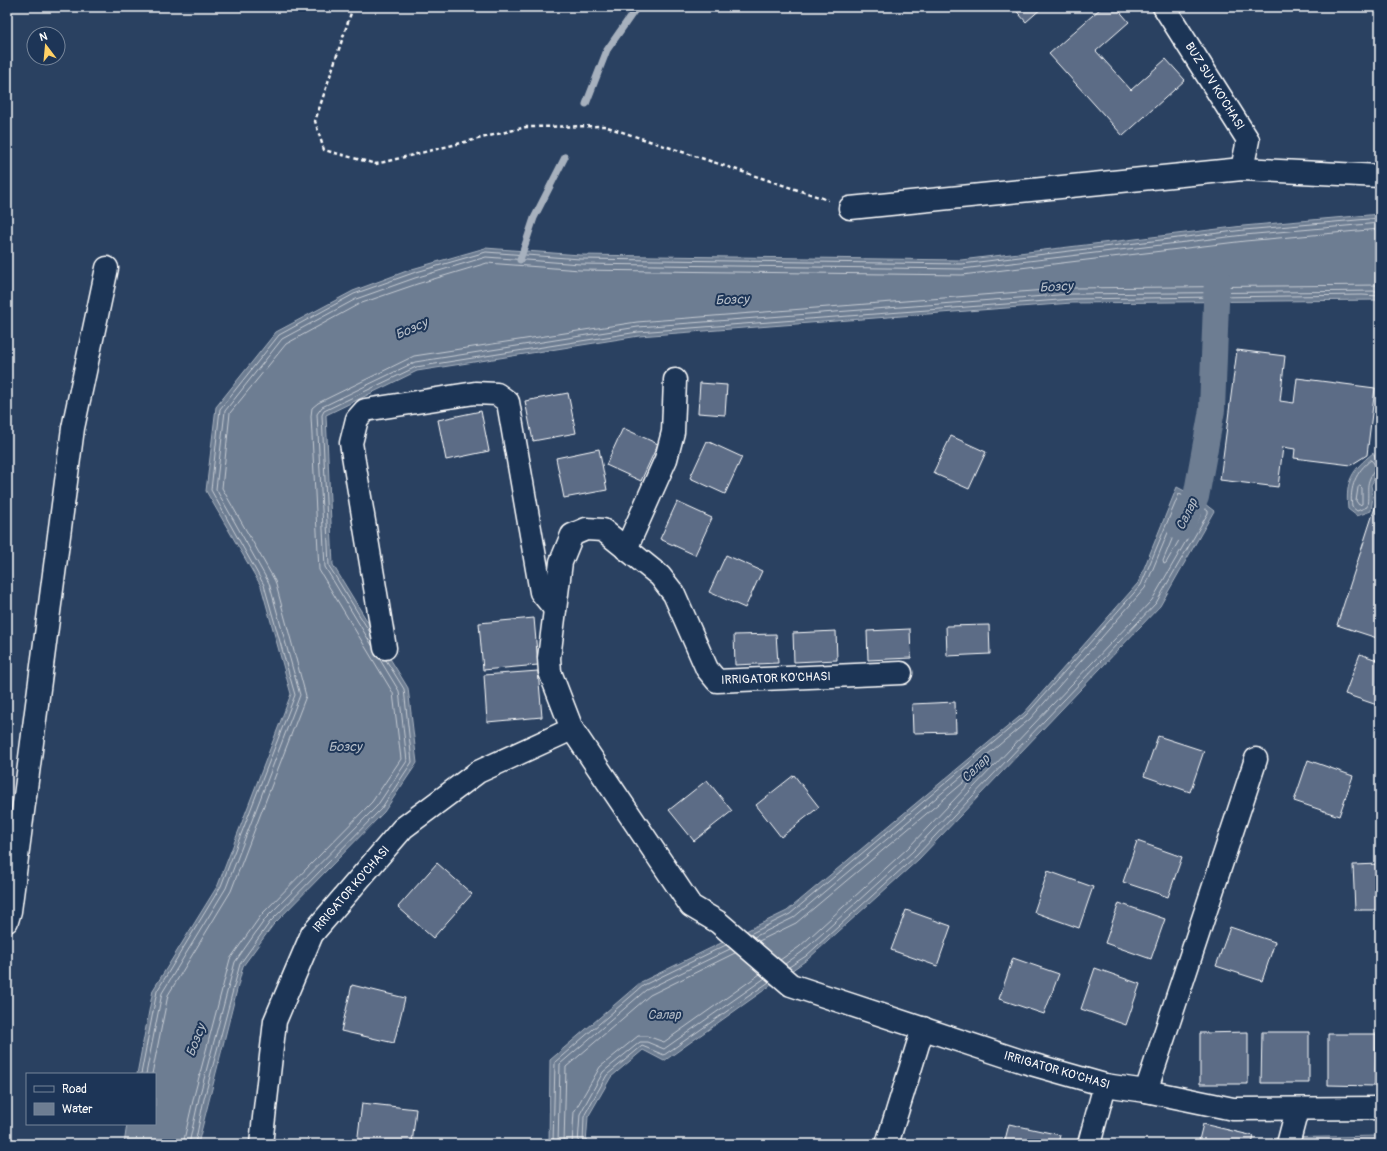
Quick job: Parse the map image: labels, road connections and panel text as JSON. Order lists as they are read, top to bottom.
{
  "streets": {
    "street": ["BUZ SUV KO'CHASI", "IRRIGATOR KO'CHASI"]
  },
  "water": ["Бозсу", "Салар"],
  "legend": ["Road", "Water"],
  "north": "top"
}
